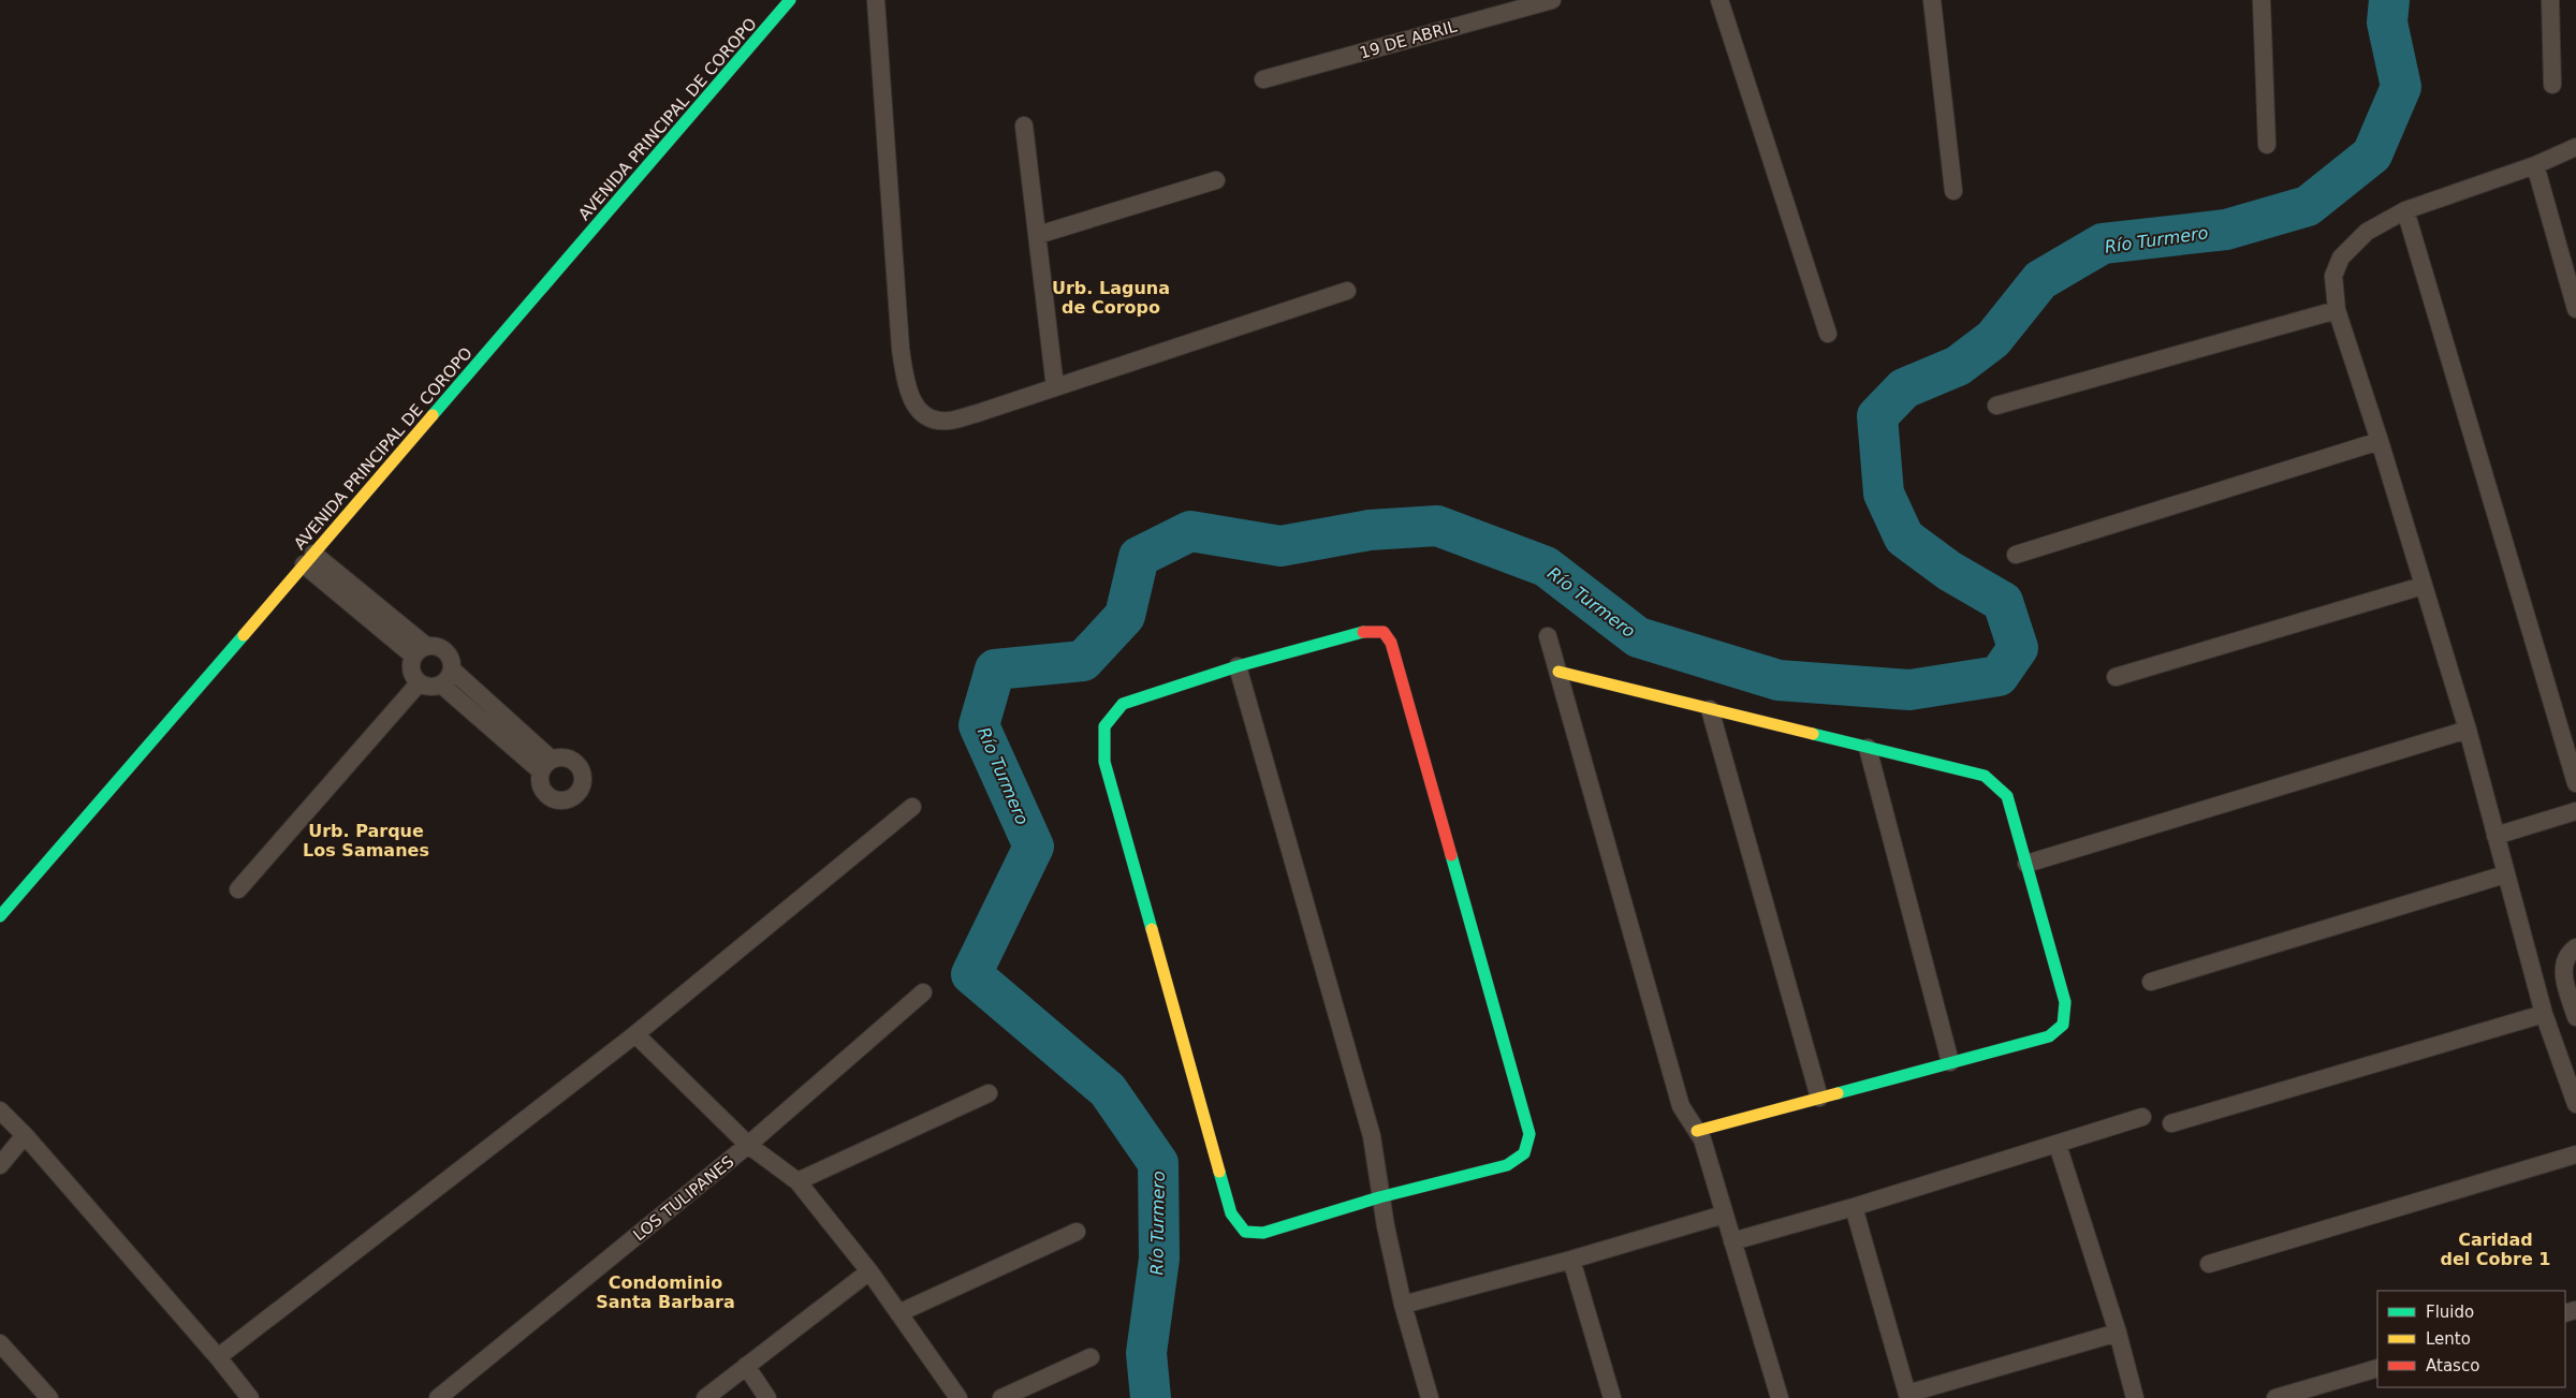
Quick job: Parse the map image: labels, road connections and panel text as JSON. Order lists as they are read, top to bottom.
{
  "streets": {
    "street": ["19 DE ABRIL", "AVENIDA PRINCIPAL DE COROPO", "LOS TULIPANES"]
  },
  "districts": [
    "Urb. Laguna de Coropo",
    "Urb. Parque Los Samanes",
    "Caridad del Cobre 1",
    "Condominio Santa Barbara"
  ],
  "water": ["Río Turmero"],
  "legend": ["Fluido", "Lento", "Atasco"]
}
